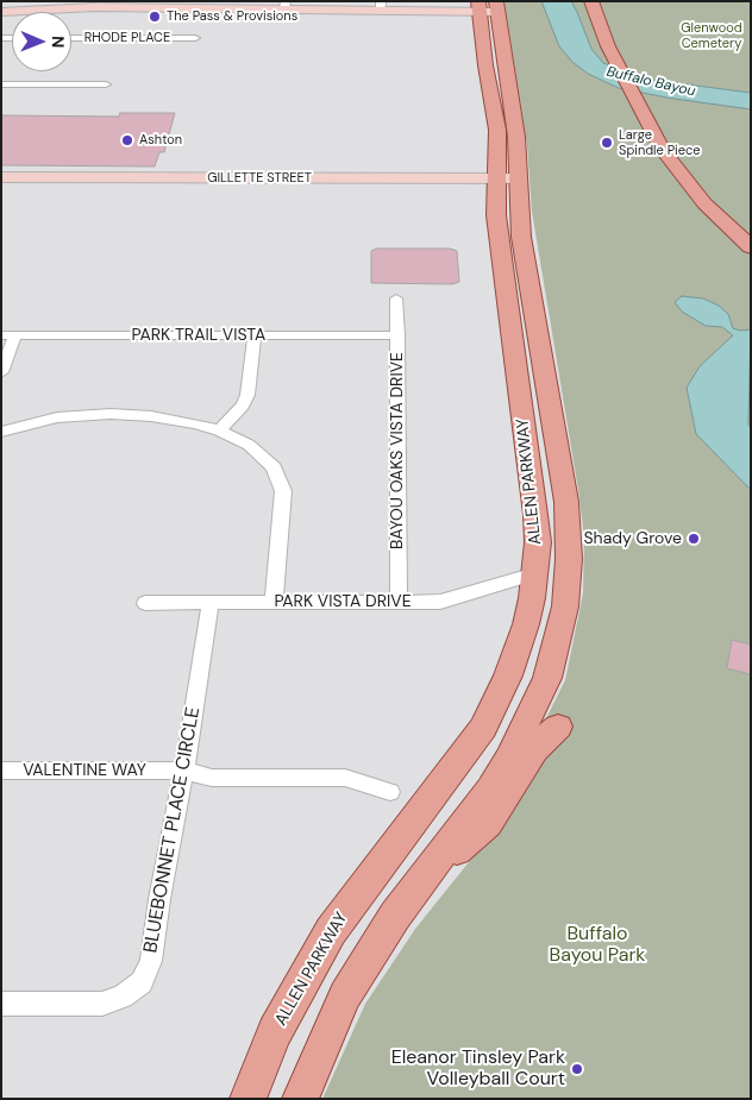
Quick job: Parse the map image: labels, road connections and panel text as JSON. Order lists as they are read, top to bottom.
{
  "streets": {
    "main road": ["ALLEN PARKWAY"],
    "street": [
      "RHODE PLACE",
      "GILLETTE STREET",
      "PARK TRAIL VISTA",
      "BAYOU OAKS VISTA DRIVE",
      "PARK VISTA DRIVE",
      "VALENTINE WAY",
      "BLUEBONNET PLACE CIRCLE"
    ]
  },
  "crossings": [
    ["GILLETTE STREET", "ALLEN PARKWAY"],
    ["PARK TRAIL VISTA", "BAYOU OAKS VISTA DRIVE"],
    ["BAYOU OAKS VISTA DRIVE", "PARK VISTA DRIVE"],
    ["ALLEN PARKWAY", "PARK VISTA DRIVE"],
    ["PARK VISTA DRIVE", "BLUEBONNET PLACE CIRCLE"],
    ["VALENTINE WAY", "BLUEBONNET PLACE CIRCLE"]
  ],
  "water": ["Buffalo Bayou"],
  "parks": ["Glenwood Cemetery", "Buffalo Bayou Park"],
  "places": [
    "The Pass & Provisions",
    "Ashton",
    "Large Spindle Piece",
    "Shady Grove",
    "Eleanor Tinsley Park Volleyball Court"
  ],
  "north": "right"
}
